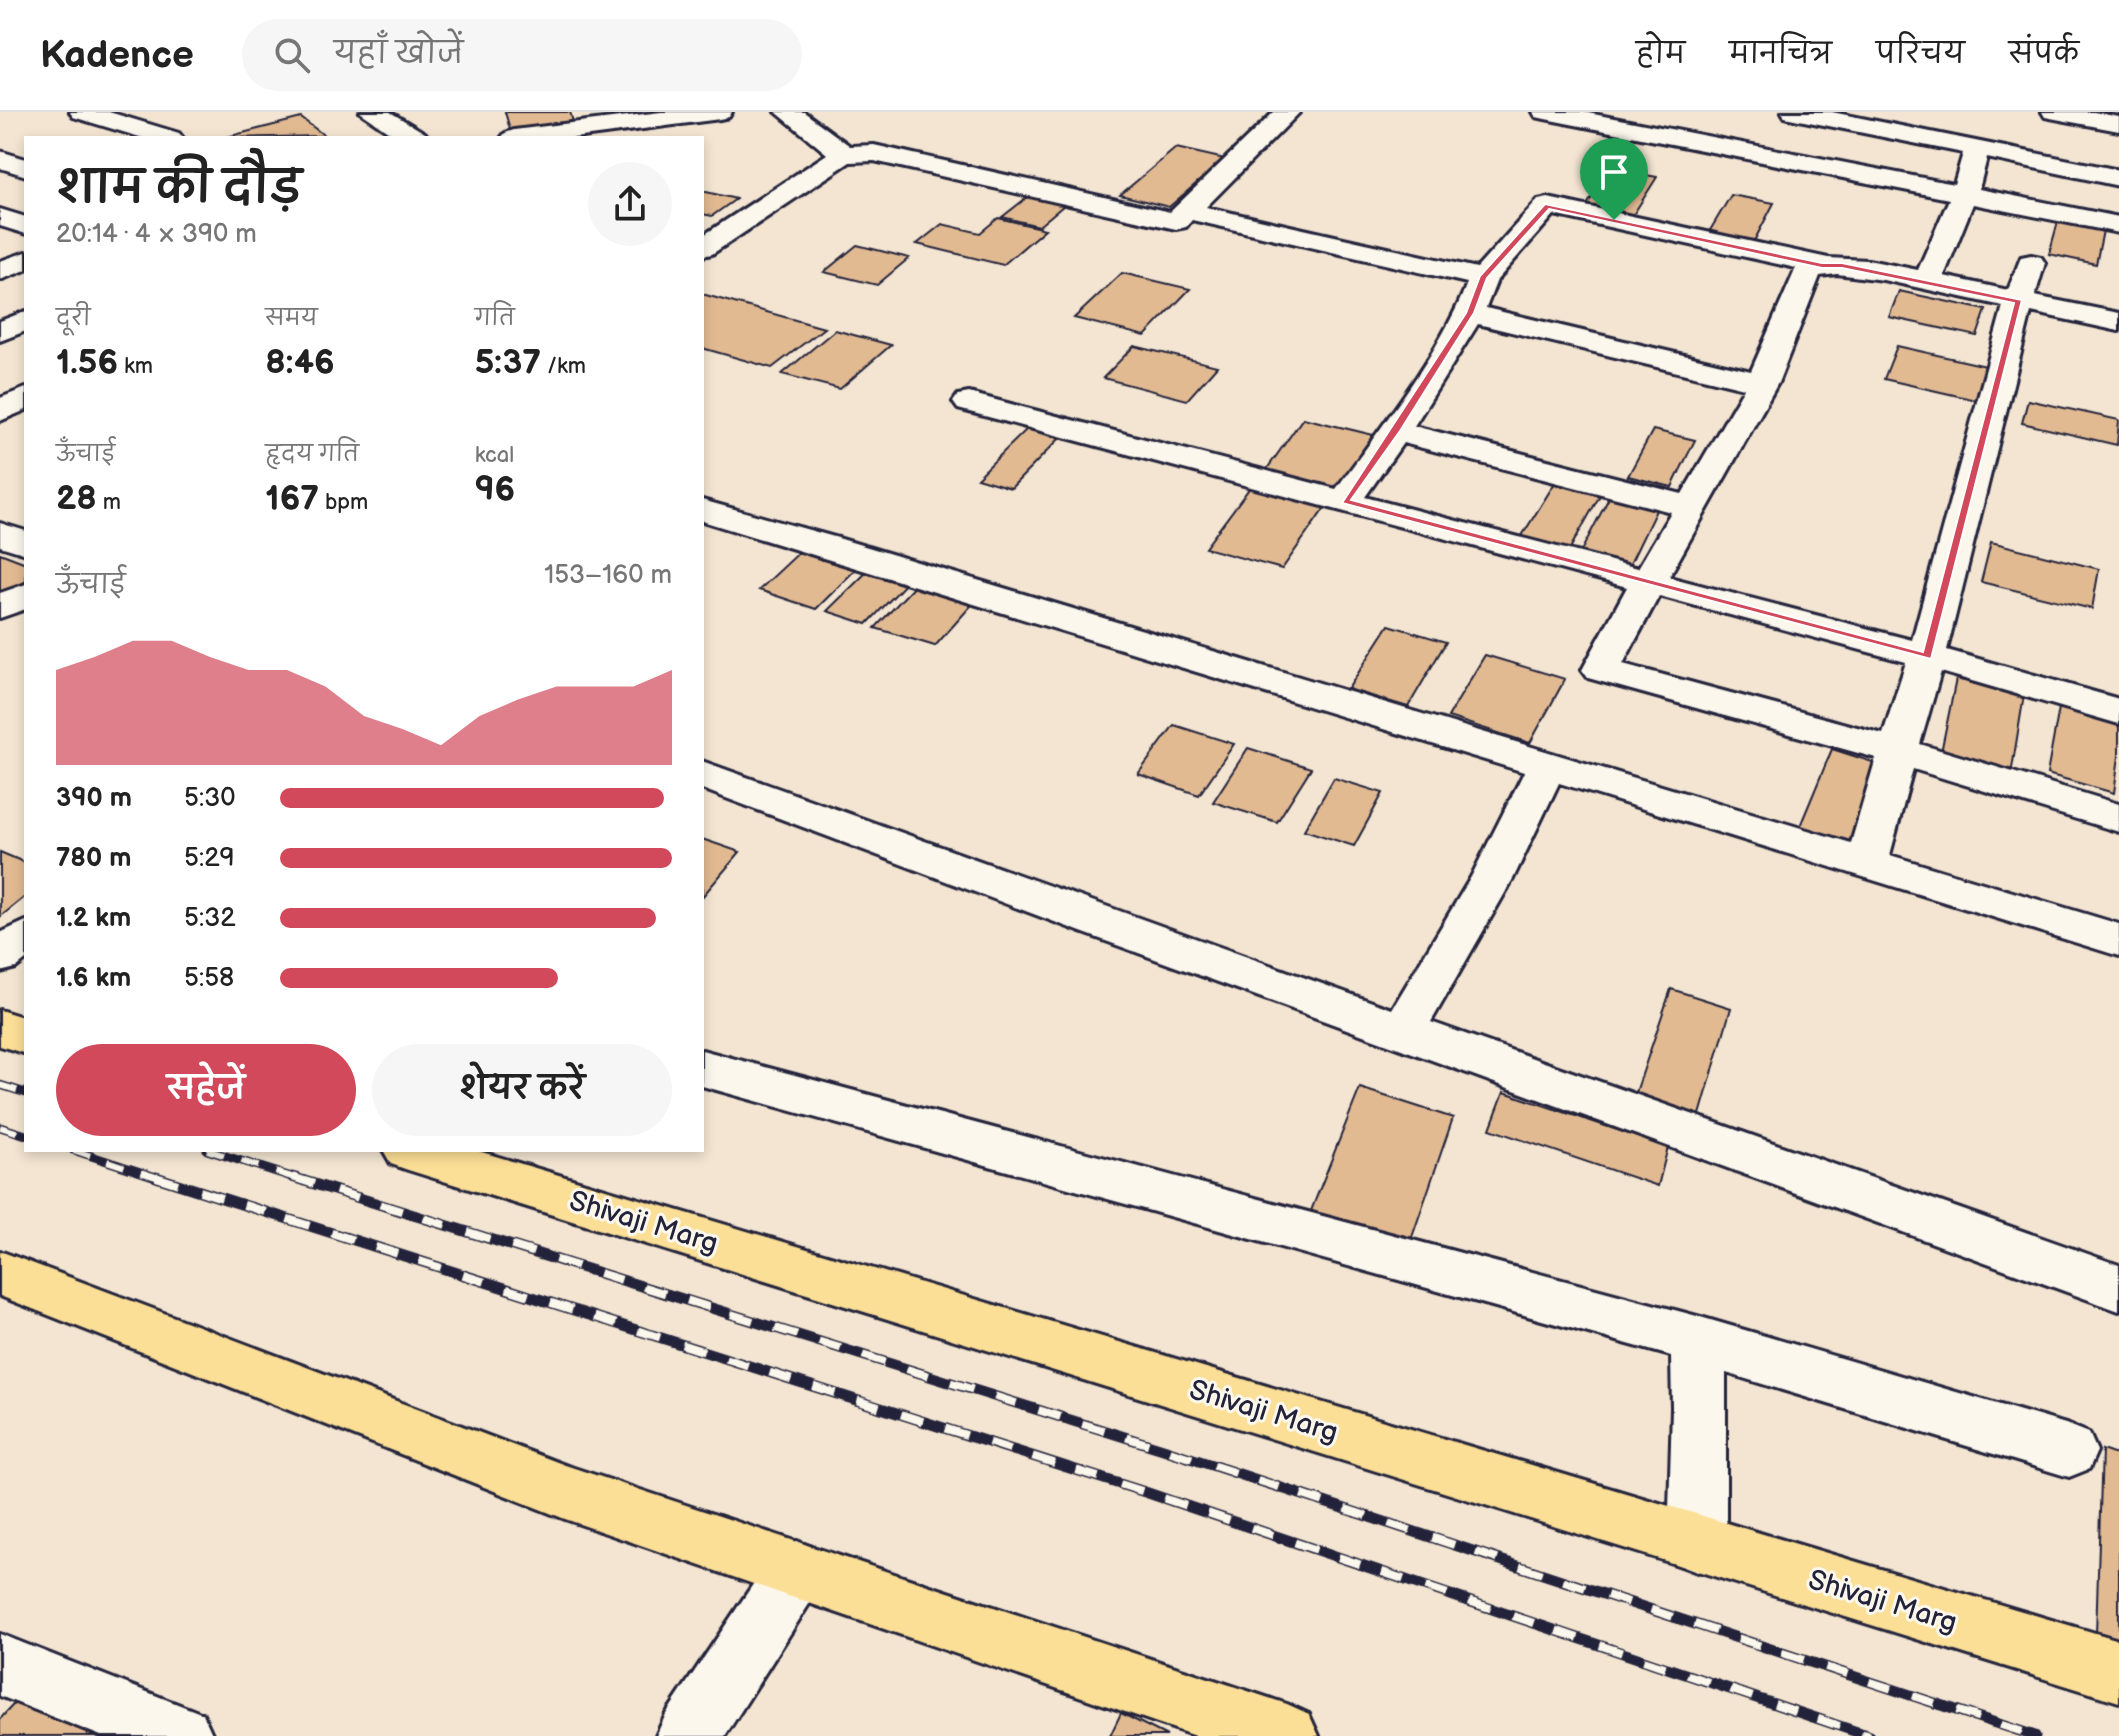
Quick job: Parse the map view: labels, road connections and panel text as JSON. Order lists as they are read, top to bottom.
{
  "streets": {
    "main road": ["Shivaji Marg"]
  },
  "page": {
    "header": "Kadence",
    "search": "यहाँ खोजें",
    "nav": [
      "होम",
      "मानचित्र",
      "परिचय",
      "संपर्क"
    ],
    "heading": ["शाम की दौड़", "20:14 · 4 × 390 m"],
    "stats": [
      ["दूरी", "1.56 km"],
      ["समय", "8:46"],
      ["गति", "5:37 /km"],
      ["ऊँचाई", "28 m"],
      ["हृदय गति", "167 bpm"],
      ["kcal", "96"]
    ],
    "chart": ["ऊँचाई", "153–160 m"],
    "list": [
      {
        "name": "390 m",
        "note": "5:30"
      },
      {
        "name": "780 m",
        "note": "5:29"
      },
      {
        "name": "1.2 km",
        "note": "5:32"
      },
      {
        "name": "1.6 km",
        "note": "5:58"
      }
    ],
    "buttons": ["सहेजें", "शेयर करें"]
  }
}
